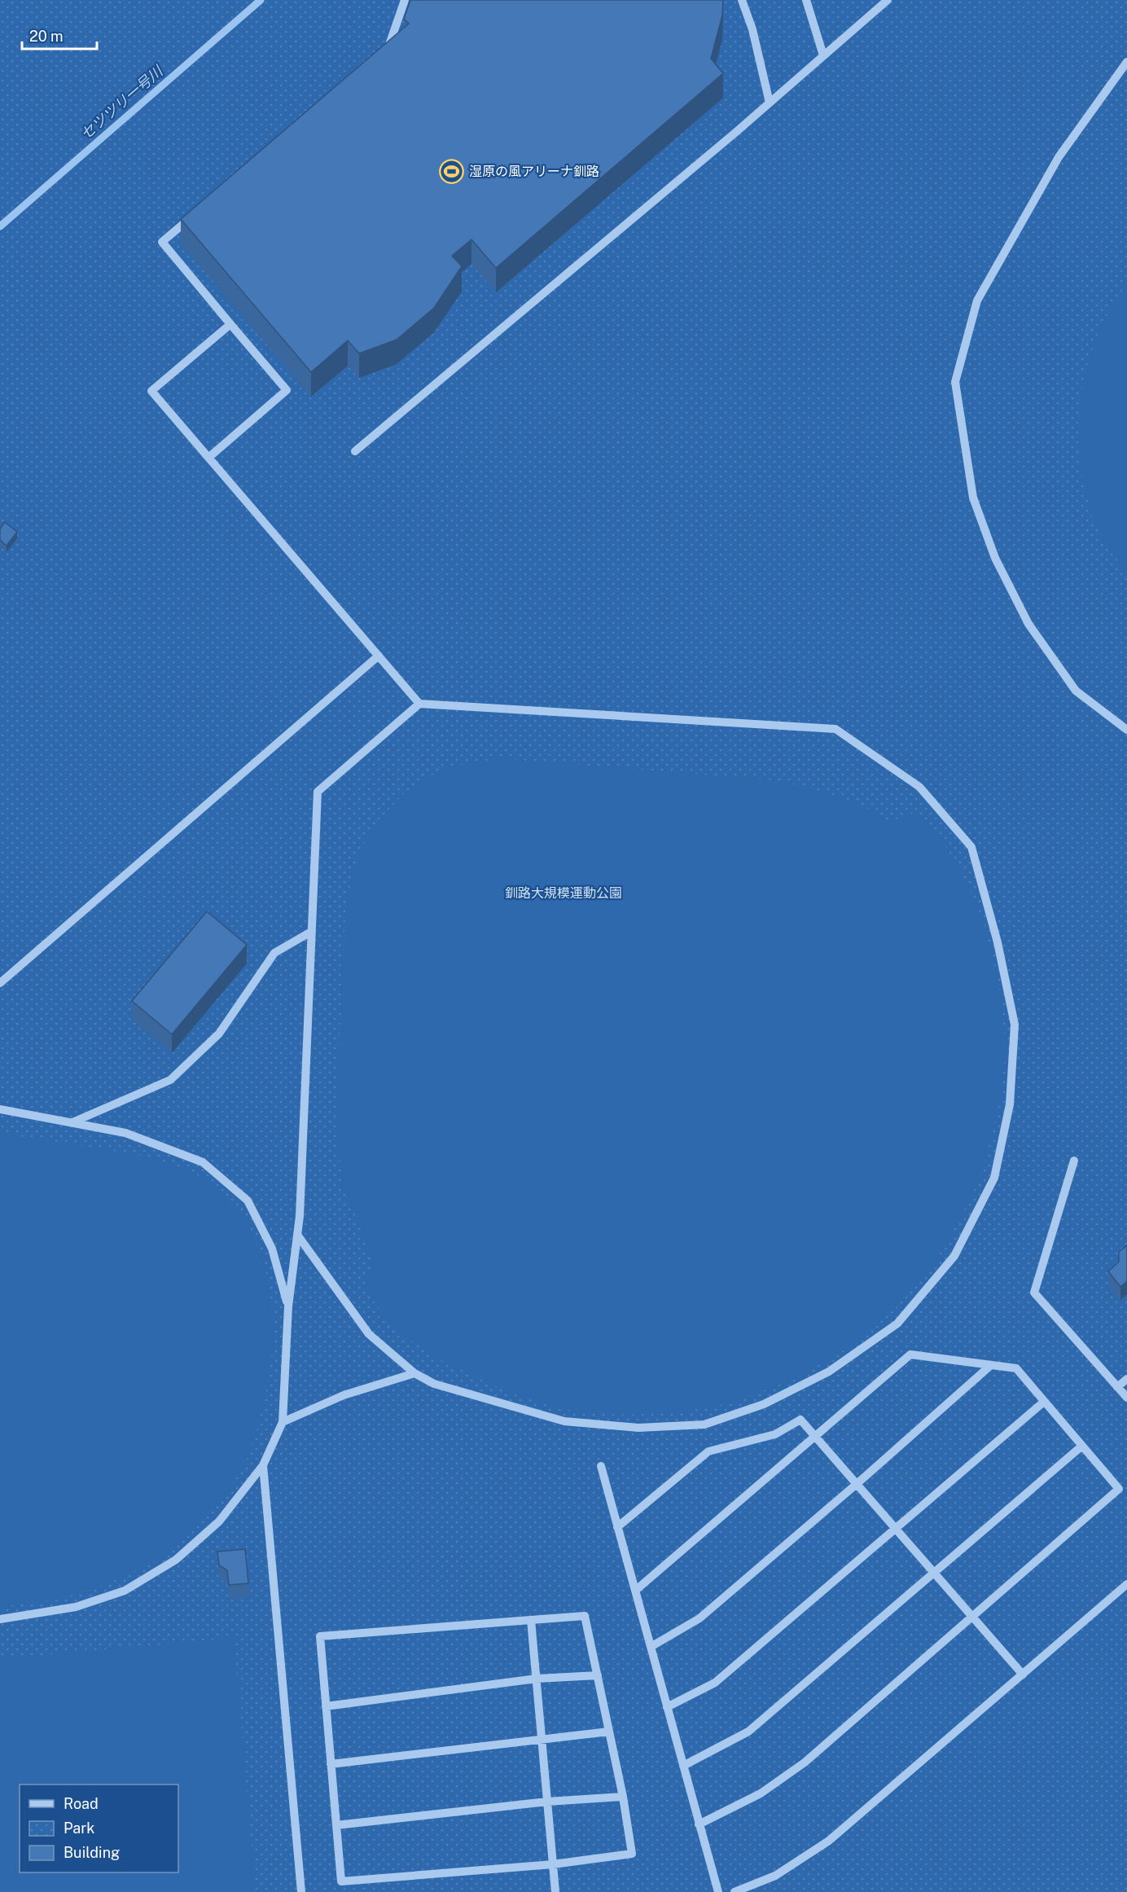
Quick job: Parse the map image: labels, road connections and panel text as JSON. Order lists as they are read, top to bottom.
{
  "water": ["セツツリ一号川"],
  "parks": ["釧路大規模運動公園"],
  "places": {
    "sports": ["湿原の風アリーナ釧路"]
  },
  "legend": ["Road", "Park", "Building"],
  "scale_bar": "20 m"
}
